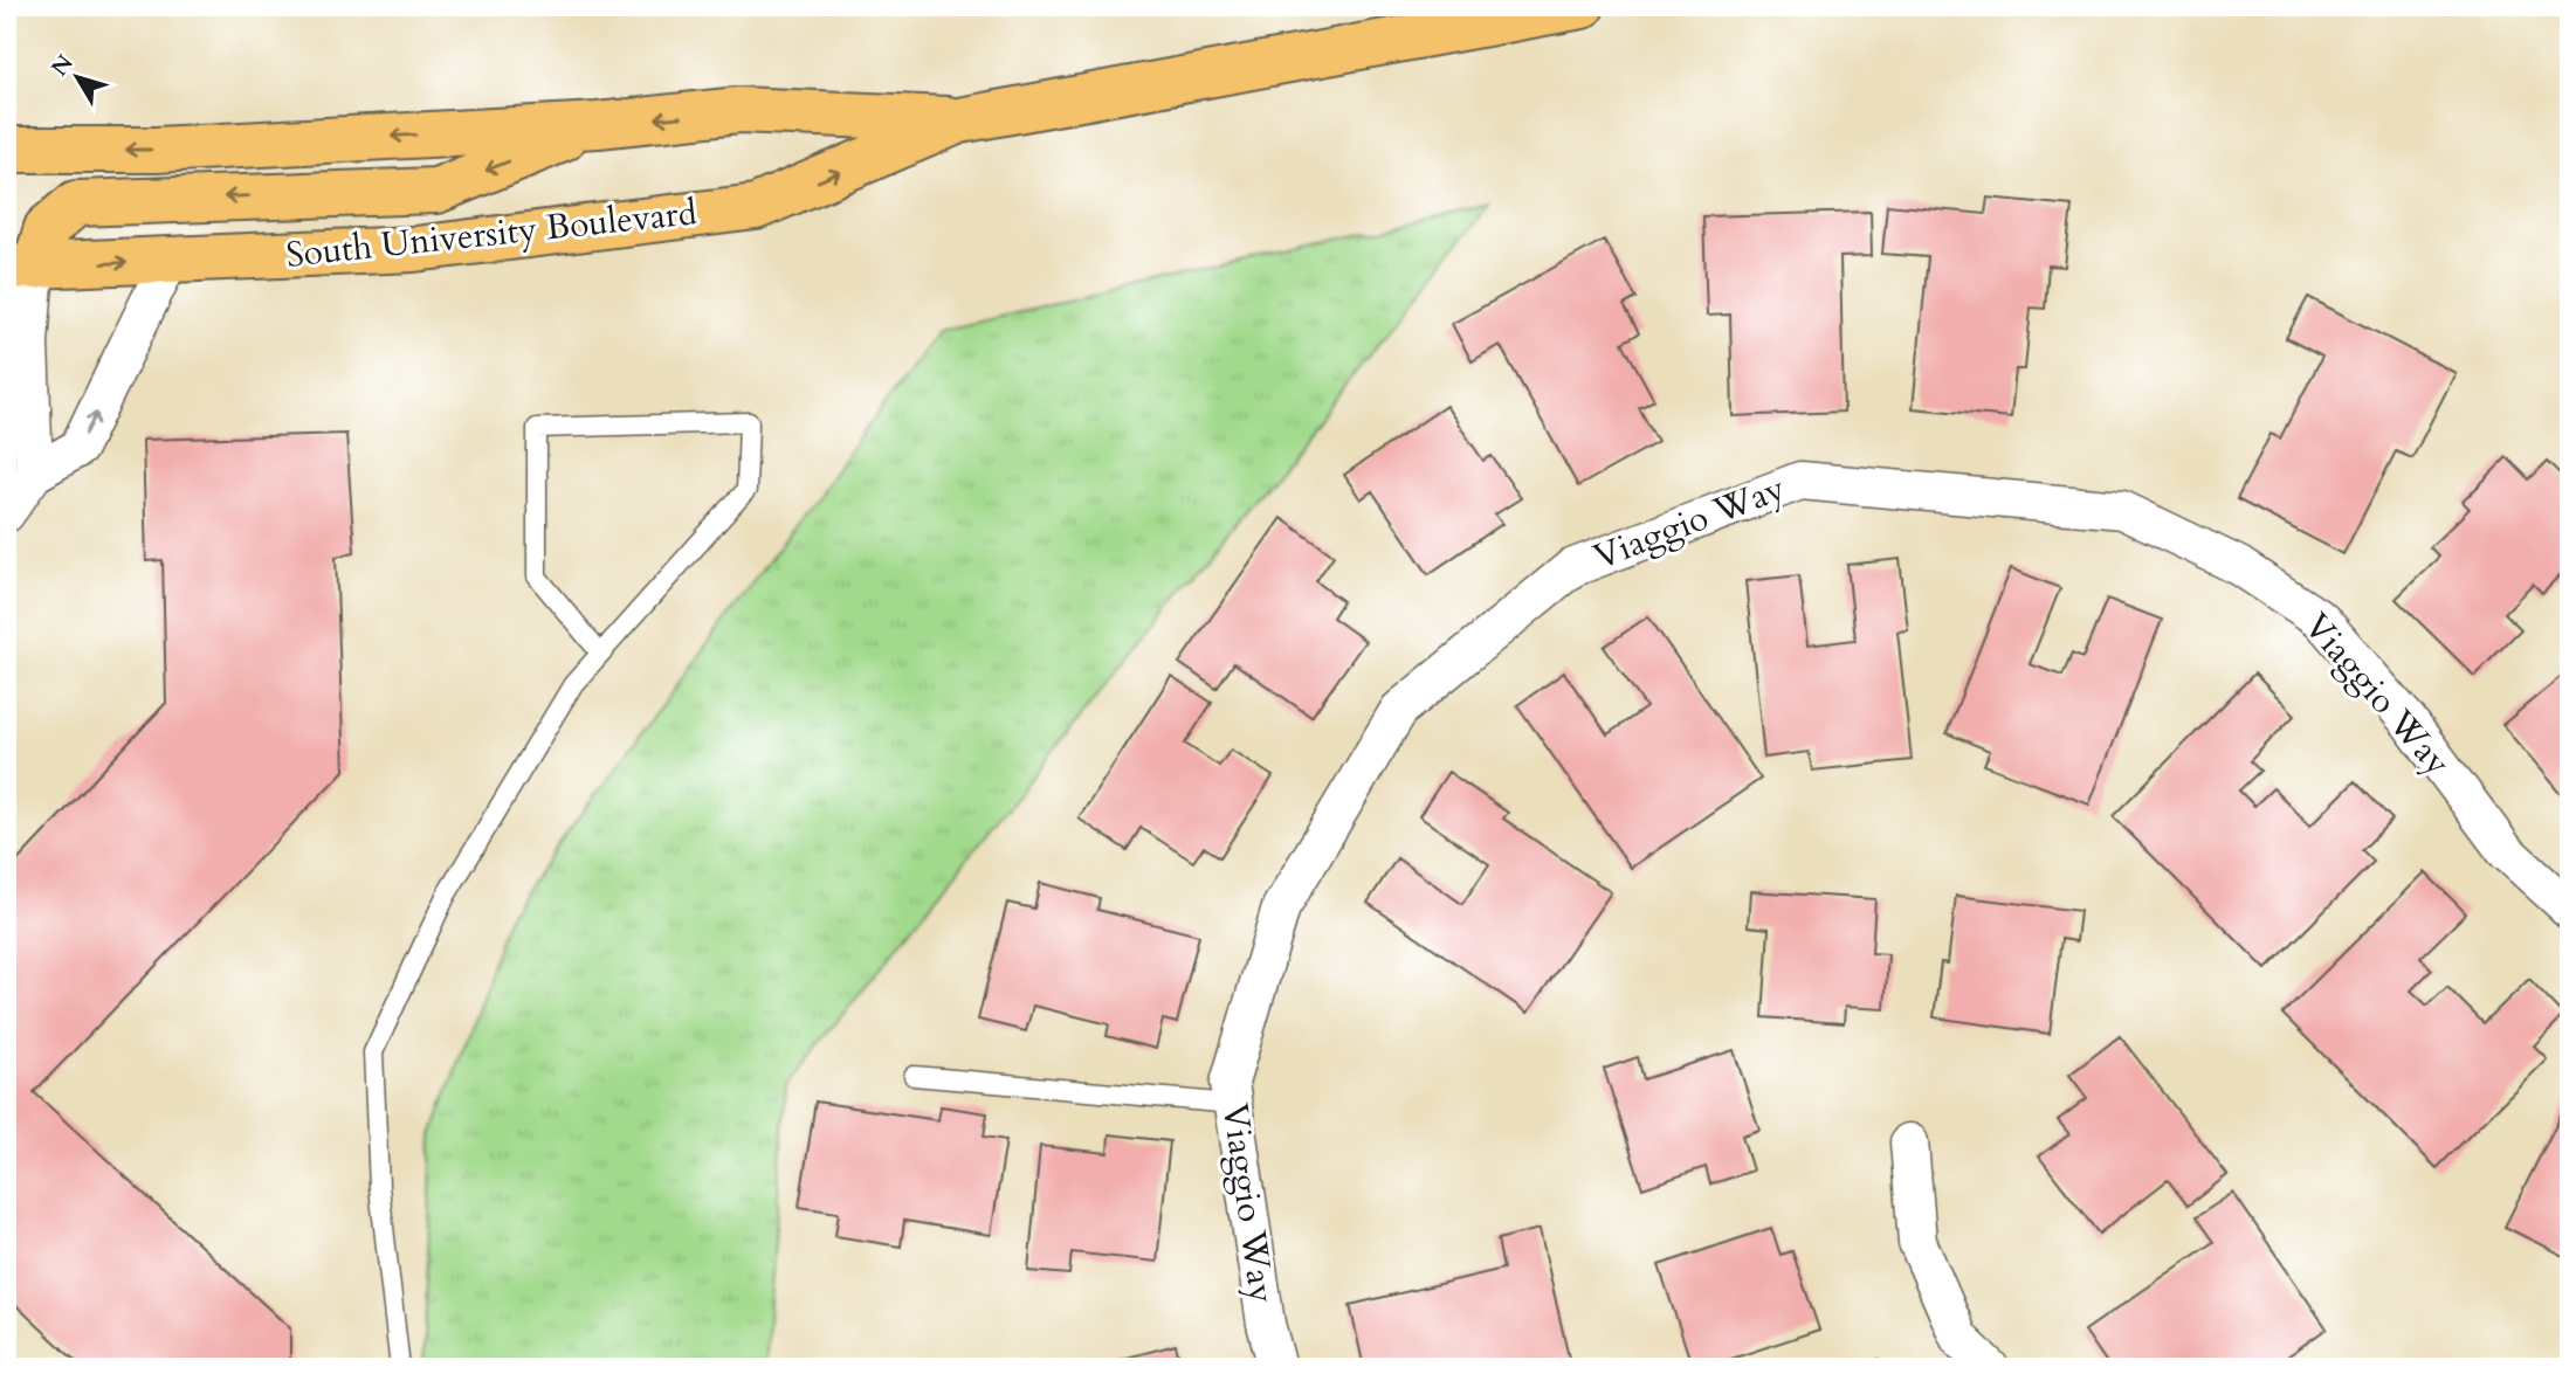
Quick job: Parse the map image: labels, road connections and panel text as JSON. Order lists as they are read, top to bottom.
{
  "streets": {
    "main road": ["South University Boulevard"],
    "street": ["Viaggio Way"]
  },
  "north": "top left"
}
